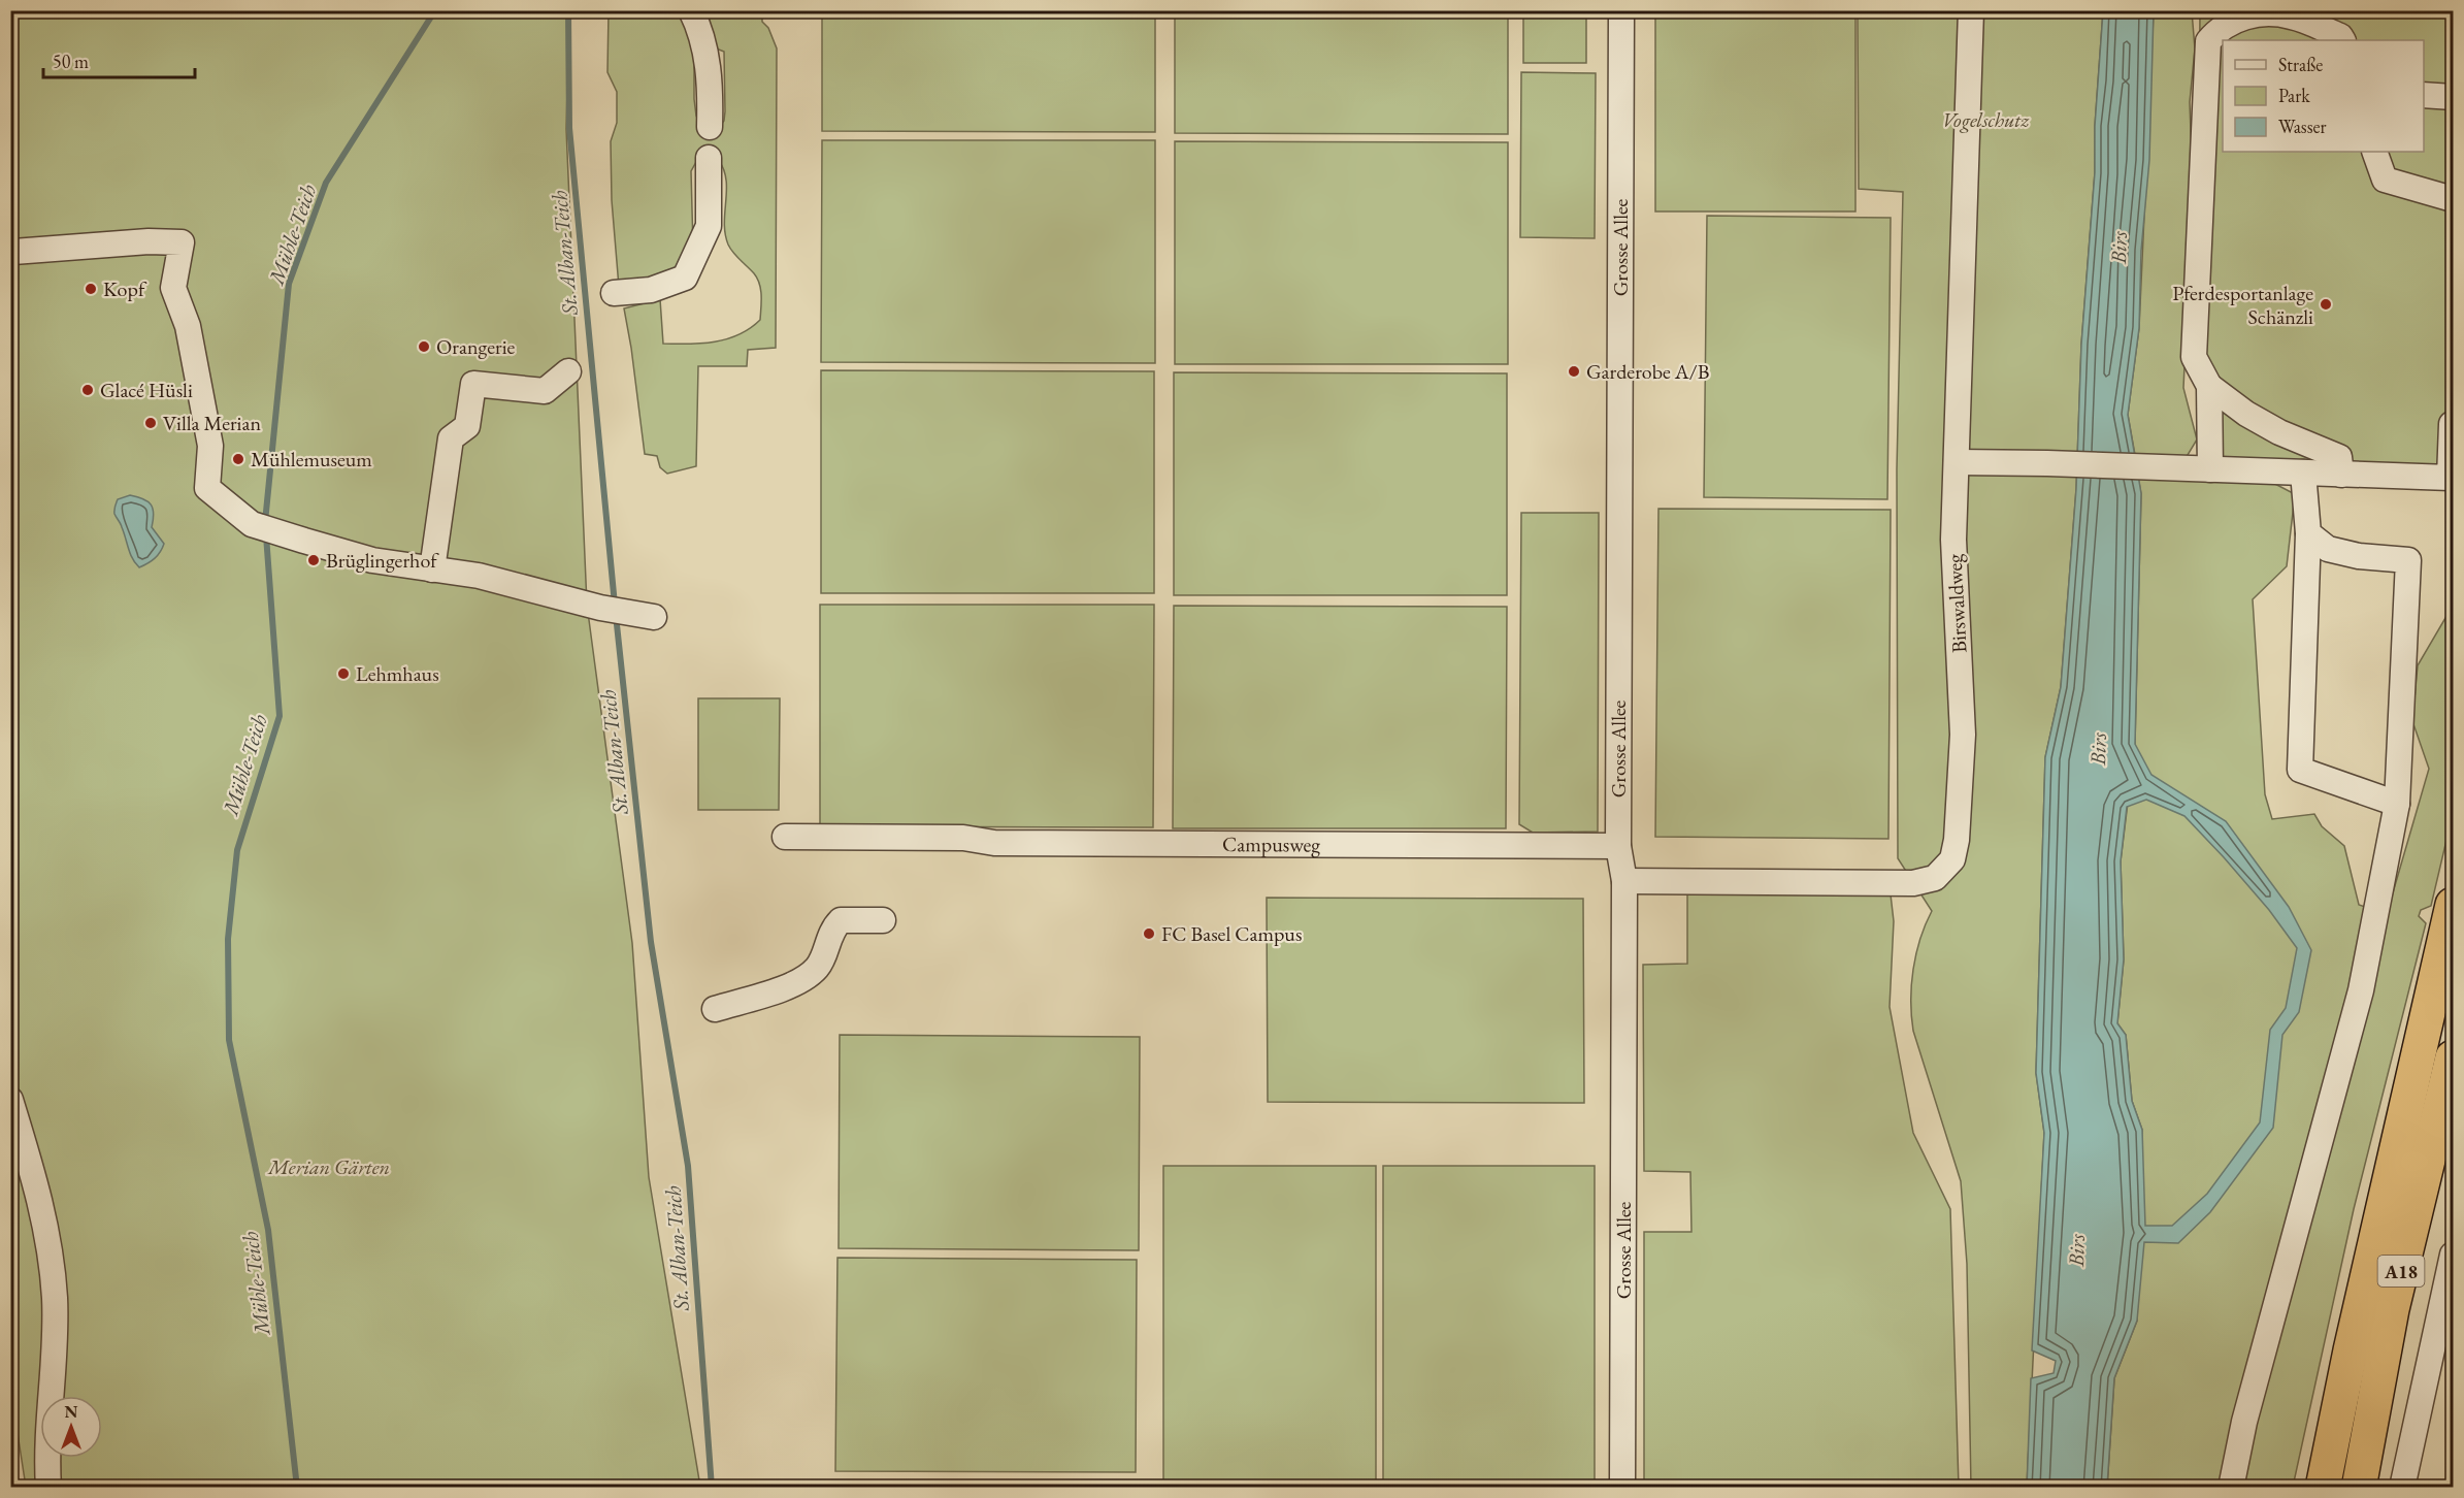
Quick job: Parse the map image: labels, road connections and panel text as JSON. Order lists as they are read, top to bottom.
{
  "streets": {
    "highway": ["A18"],
    "lane": ["Grosse Allee", "Birswaldweg", "Campusweg"]
  },
  "crossings": [
    ["Grosse Allee", "Birswaldweg"],
    ["Grosse Allee", "Campusweg"]
  ],
  "water": ["Mühle-Teich", "Birs", "St. Alban-Teich"],
  "parks": ["Vogelschutz", "Merian Gärten"],
  "places": [
    "Kopf",
    "Pferdesportanlage Schänzli",
    "Orangerie",
    "Garderobe A/B",
    "Glacé Hüsli",
    "Villa Merian",
    "Mühlemuseum",
    "Brüglingerhof",
    "Lehmhaus",
    "FC Basel Campus"
  ],
  "legend": ["Straße", "Park", "Wasser"],
  "scale_bar": "50 m",
  "north": "top"
}
